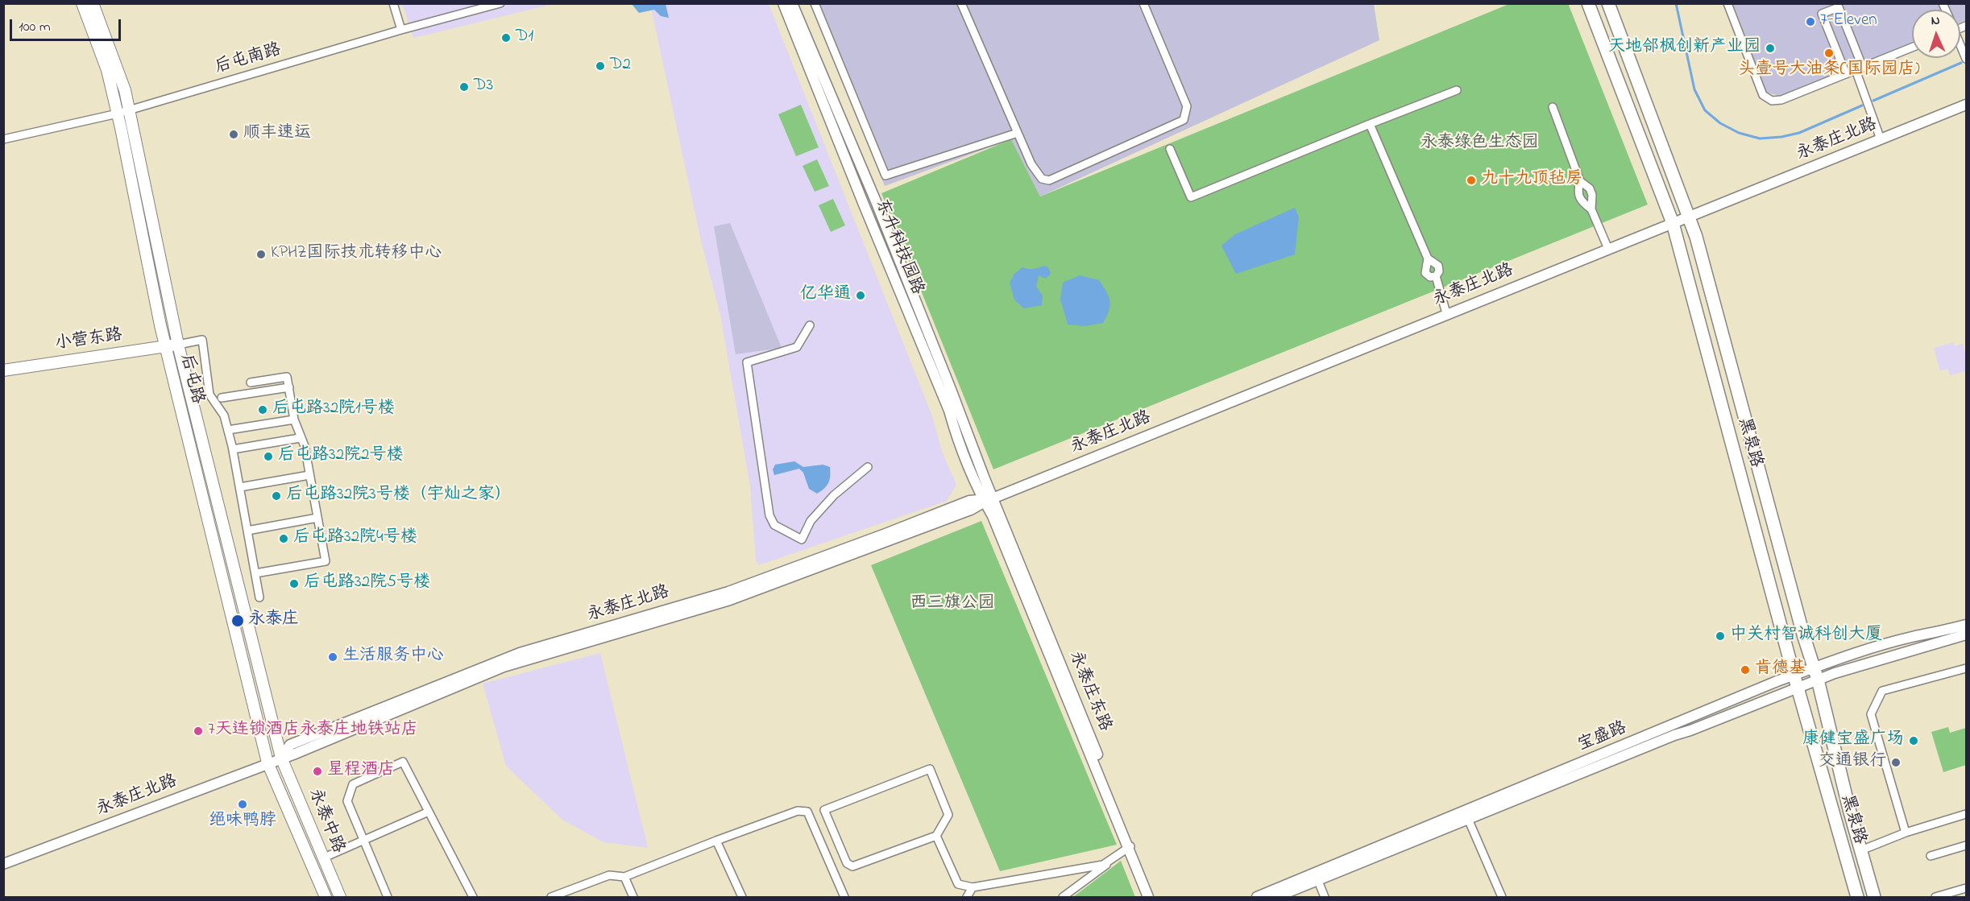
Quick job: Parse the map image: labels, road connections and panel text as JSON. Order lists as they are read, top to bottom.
{
  "streets": {
    "main road": [
      "小营东路",
      "后屯路",
      "黑泉路",
      "永泰中路"
    ],
    "street": [
      "后屯南路",
      "永泰庄北路",
      "东升科技园路",
      "永泰庄东路",
      "宝盛路"
    ]
  },
  "crossings": [
    ["后屯南路", "后屯路"],
    ["永泰庄北路", "东升科技园路"],
    ["永泰庄北路", "后屯路"],
    ["永泰庄北路", "黑泉路"],
    ["永泰庄北路", "永泰庄东路"],
    ["永泰庄北路", "永泰中路"],
    ["东升科技园路", "永泰庄东路"],
    ["小营东路", "后屯路"],
    ["后屯路", "永泰中路"],
    ["黑泉路", "宝盛路"]
  ],
  "parks": ["永泰绿色生态园", "西三旗公园"],
  "places": [
    "7-Eleven",
    "D1",
    "天地邻枫创新产业园",
    "头壹号大油条(国际园店)",
    "D2",
    "D3",
    "顺丰速运",
    "九十九顶毡房",
    "KPHZ国际技术转移中心",
    "亿华通",
    "后屯路32院1号楼",
    "后屯路32院2号楼",
    "后屯路32院3号楼（宇灿之家）",
    "后屯路32院4号楼",
    "后屯路32院5号楼",
    "永泰庄",
    "中关村智诚科创大厦",
    "生活服务中心",
    "肯德基",
    "7天连锁酒店永泰庄地铁站店",
    "康健宝盛广场",
    "交通银行",
    "星程酒店",
    "绝味鸭脖"
  ],
  "scale_bar": "100 m",
  "north": "top"
}
